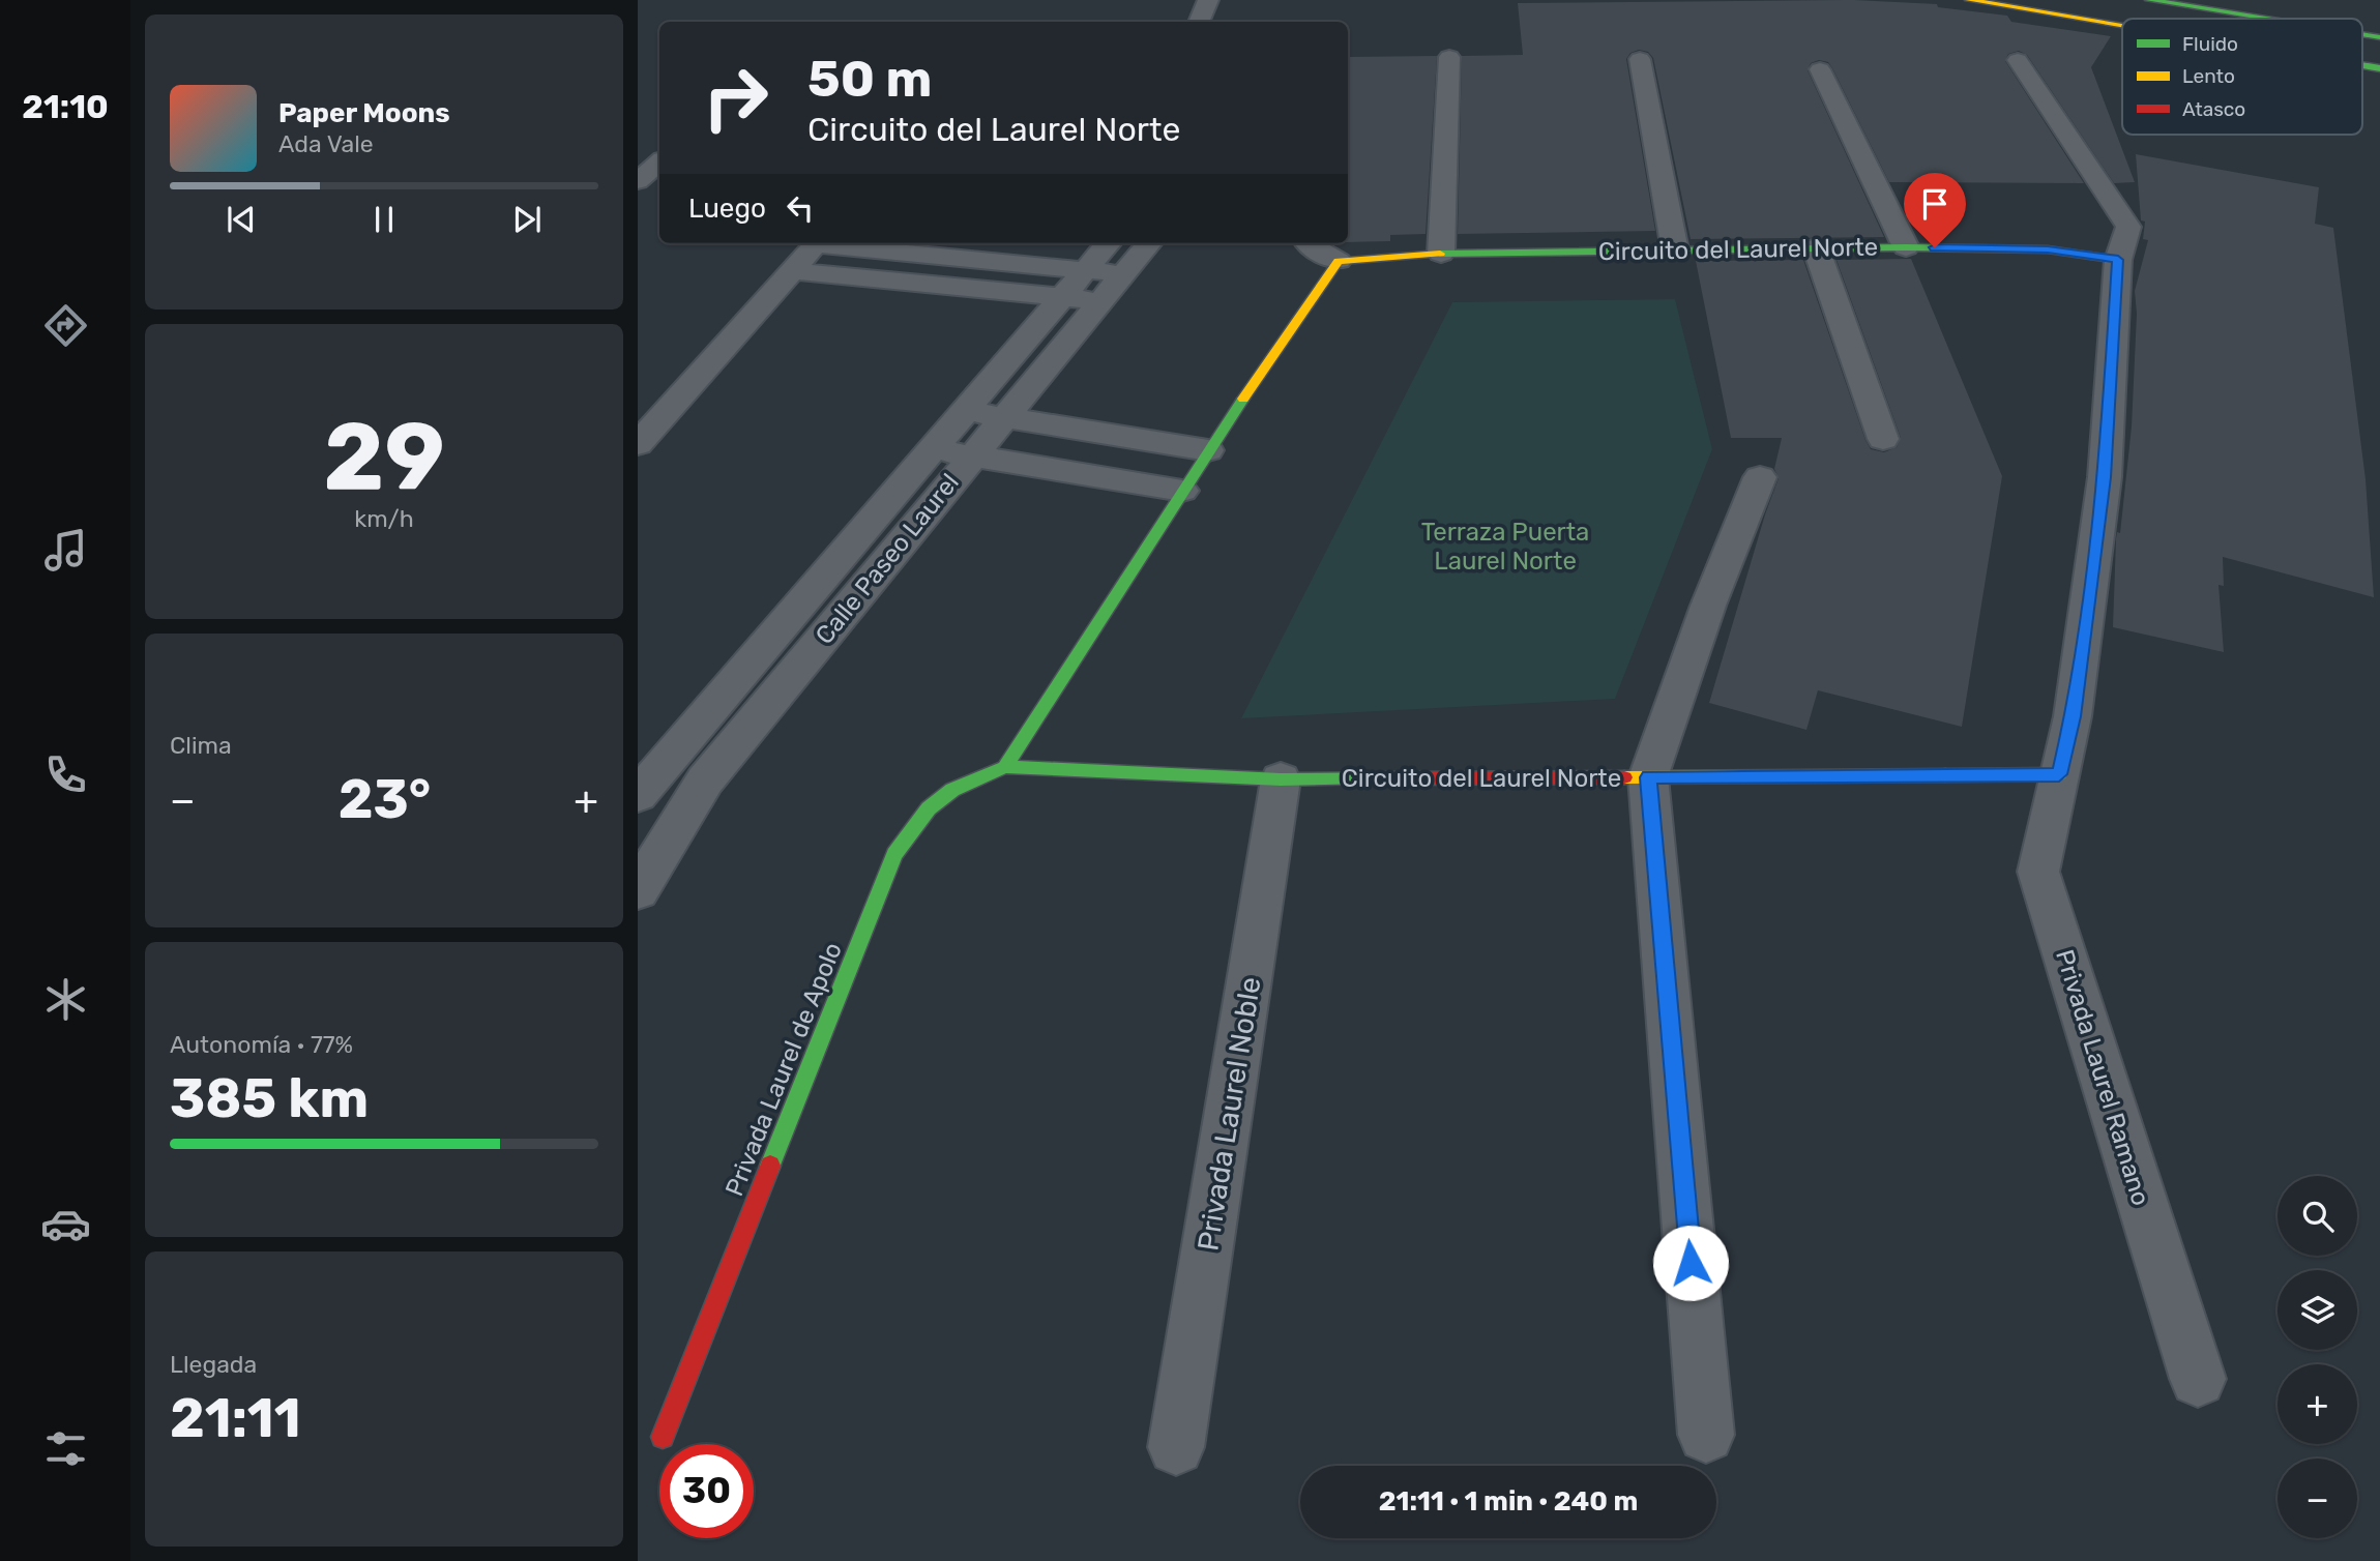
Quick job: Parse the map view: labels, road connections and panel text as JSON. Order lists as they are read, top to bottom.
{
  "streets": {
    "street": [
      "Circuito del Laurel Norte",
      "Calle Paseo Laurel",
      "Privada Laurel de Apolo",
      "Privada Laurel Ramano",
      "Privada Laurel Noble"
    ]
  },
  "crossings": [
    ["Circuito del Laurel Norte", "Privada Laurel de Apolo"],
    ["Circuito del Laurel Norte", "Privada Laurel Ramano"],
    ["Circuito del Laurel Norte", "Privada Laurel Noble"]
  ],
  "parks": ["Terraza Puerta Laurel Norte"],
  "legend": ["Fluido", "Lento", "Atasco"],
  "page": {
    "tabs": "21:10",
    "turn": ["50 m", "Circuito del Laurel Norte"],
    "song": ["Paper Moons", "Ada Vale"],
    "then": "Luego",
    "tile": [
      ["29", "km/h"],
      "Clima",
      ["Autonomía · 77%", "385 km"],
      ["Llegada", "21:11"]
    ],
    "heat": ["−", "23°", "+"],
    "map_buttons": ["+", "−"],
    "limit": "30",
    "trip": "21:11 · 1 min · 240 m"
  }
}
